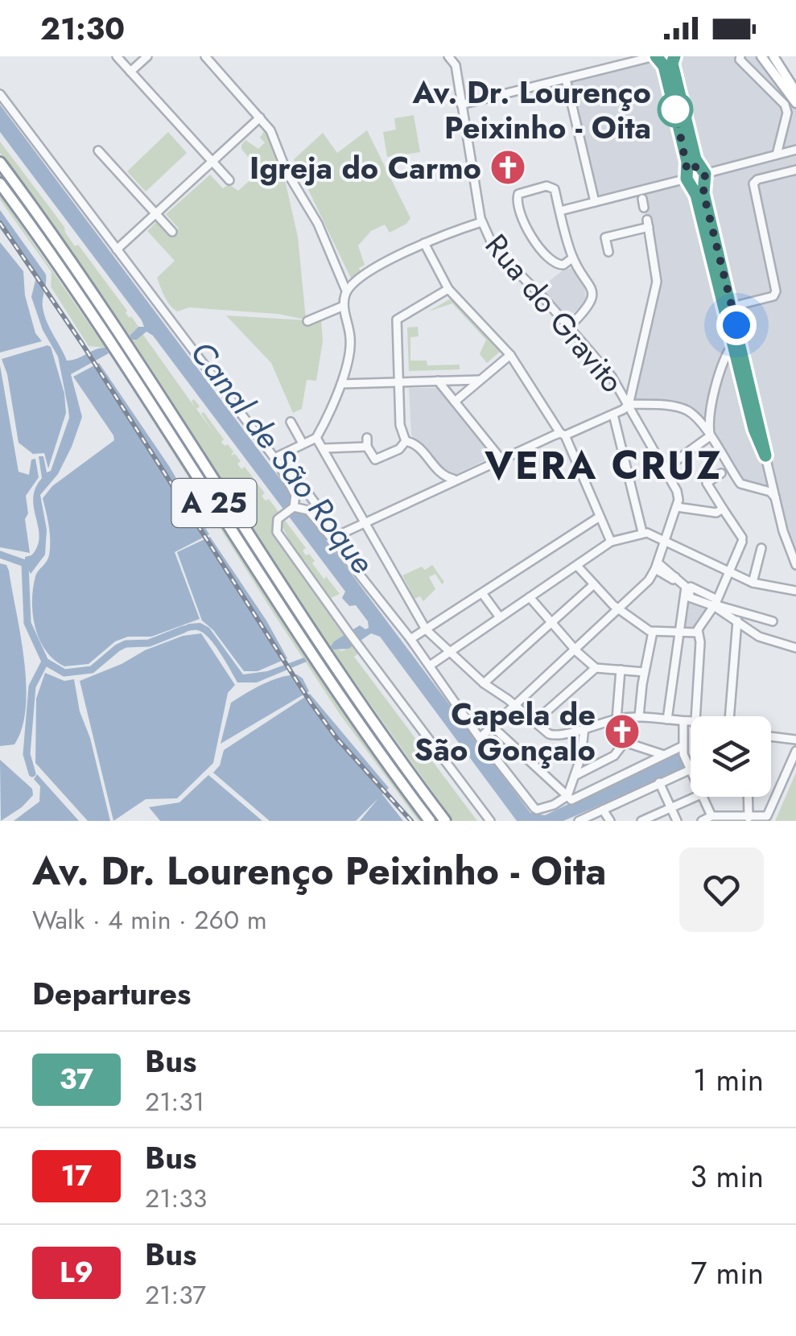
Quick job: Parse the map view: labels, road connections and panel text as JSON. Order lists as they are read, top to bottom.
{
  "streets": {
    "highway": ["A 25"],
    "street": ["Rua do Gravito"]
  },
  "districts": ["VERA CRUZ"],
  "water": ["Canal de São Roque"],
  "places": {
    "other": ["Av. Dr. Lourenço Peixinho - Oita"],
    "church": ["Igreja do Carmo", "Capela de São Gonçalo"]
  },
  "lines": ["bus line 37"],
  "page": {
    "status": "21:30",
    "heading": [
      ["Av. Dr. Lourenço Peixinho - Oita", "Walk · 4 min · 260 m"],
      "Departures"
    ],
    "list": [
      {
        "mark": "37",
        "name": "Bus",
        "note": "21:31",
        "value": "1 min"
      },
      {
        "mark": "17",
        "name": "Bus",
        "note": "21:33",
        "value": "3 min"
      },
      {
        "mark": "L9",
        "name": "Bus",
        "note": "21:37",
        "value": "7 min"
      }
    ]
  }
}
